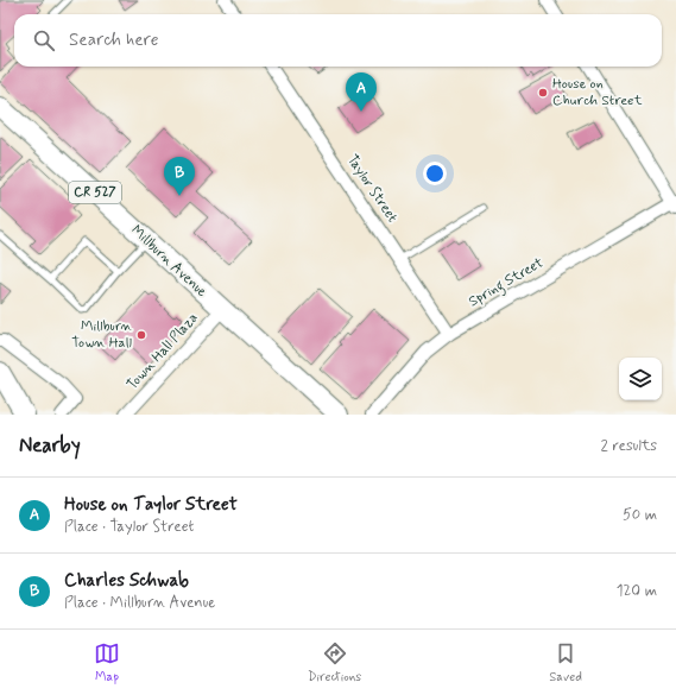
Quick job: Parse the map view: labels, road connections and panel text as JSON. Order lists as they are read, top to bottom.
{
  "streets": {
    "main road": ["CR 527", "Millburn Avenue"],
    "street": ["Taylor Street", "Spring Street", "Town Hall Plaza"]
  },
  "crossings": [
    ["Taylor Street", "Spring Street"],
    ["Millburn Avenue", "Town Hall Plaza"]
  ],
  "places": ["House on Church Street", "Millburn Town Hall"],
  "page": {
    "search": "Search here",
    "pins": ["A", "B"],
    "heading": ["Nearby", "2 results"],
    "list": [
      {
        "mark": "A",
        "name": "House on Taylor Street",
        "note": "Place · Taylor Street",
        "value": "50 m"
      },
      {
        "mark": "B",
        "name": "Charles Schwab",
        "note": "Place · Millburn Avenue",
        "value": "120 m"
      }
    ],
    "nav": ["Map", "Directions", "Saved"]
  }
}
